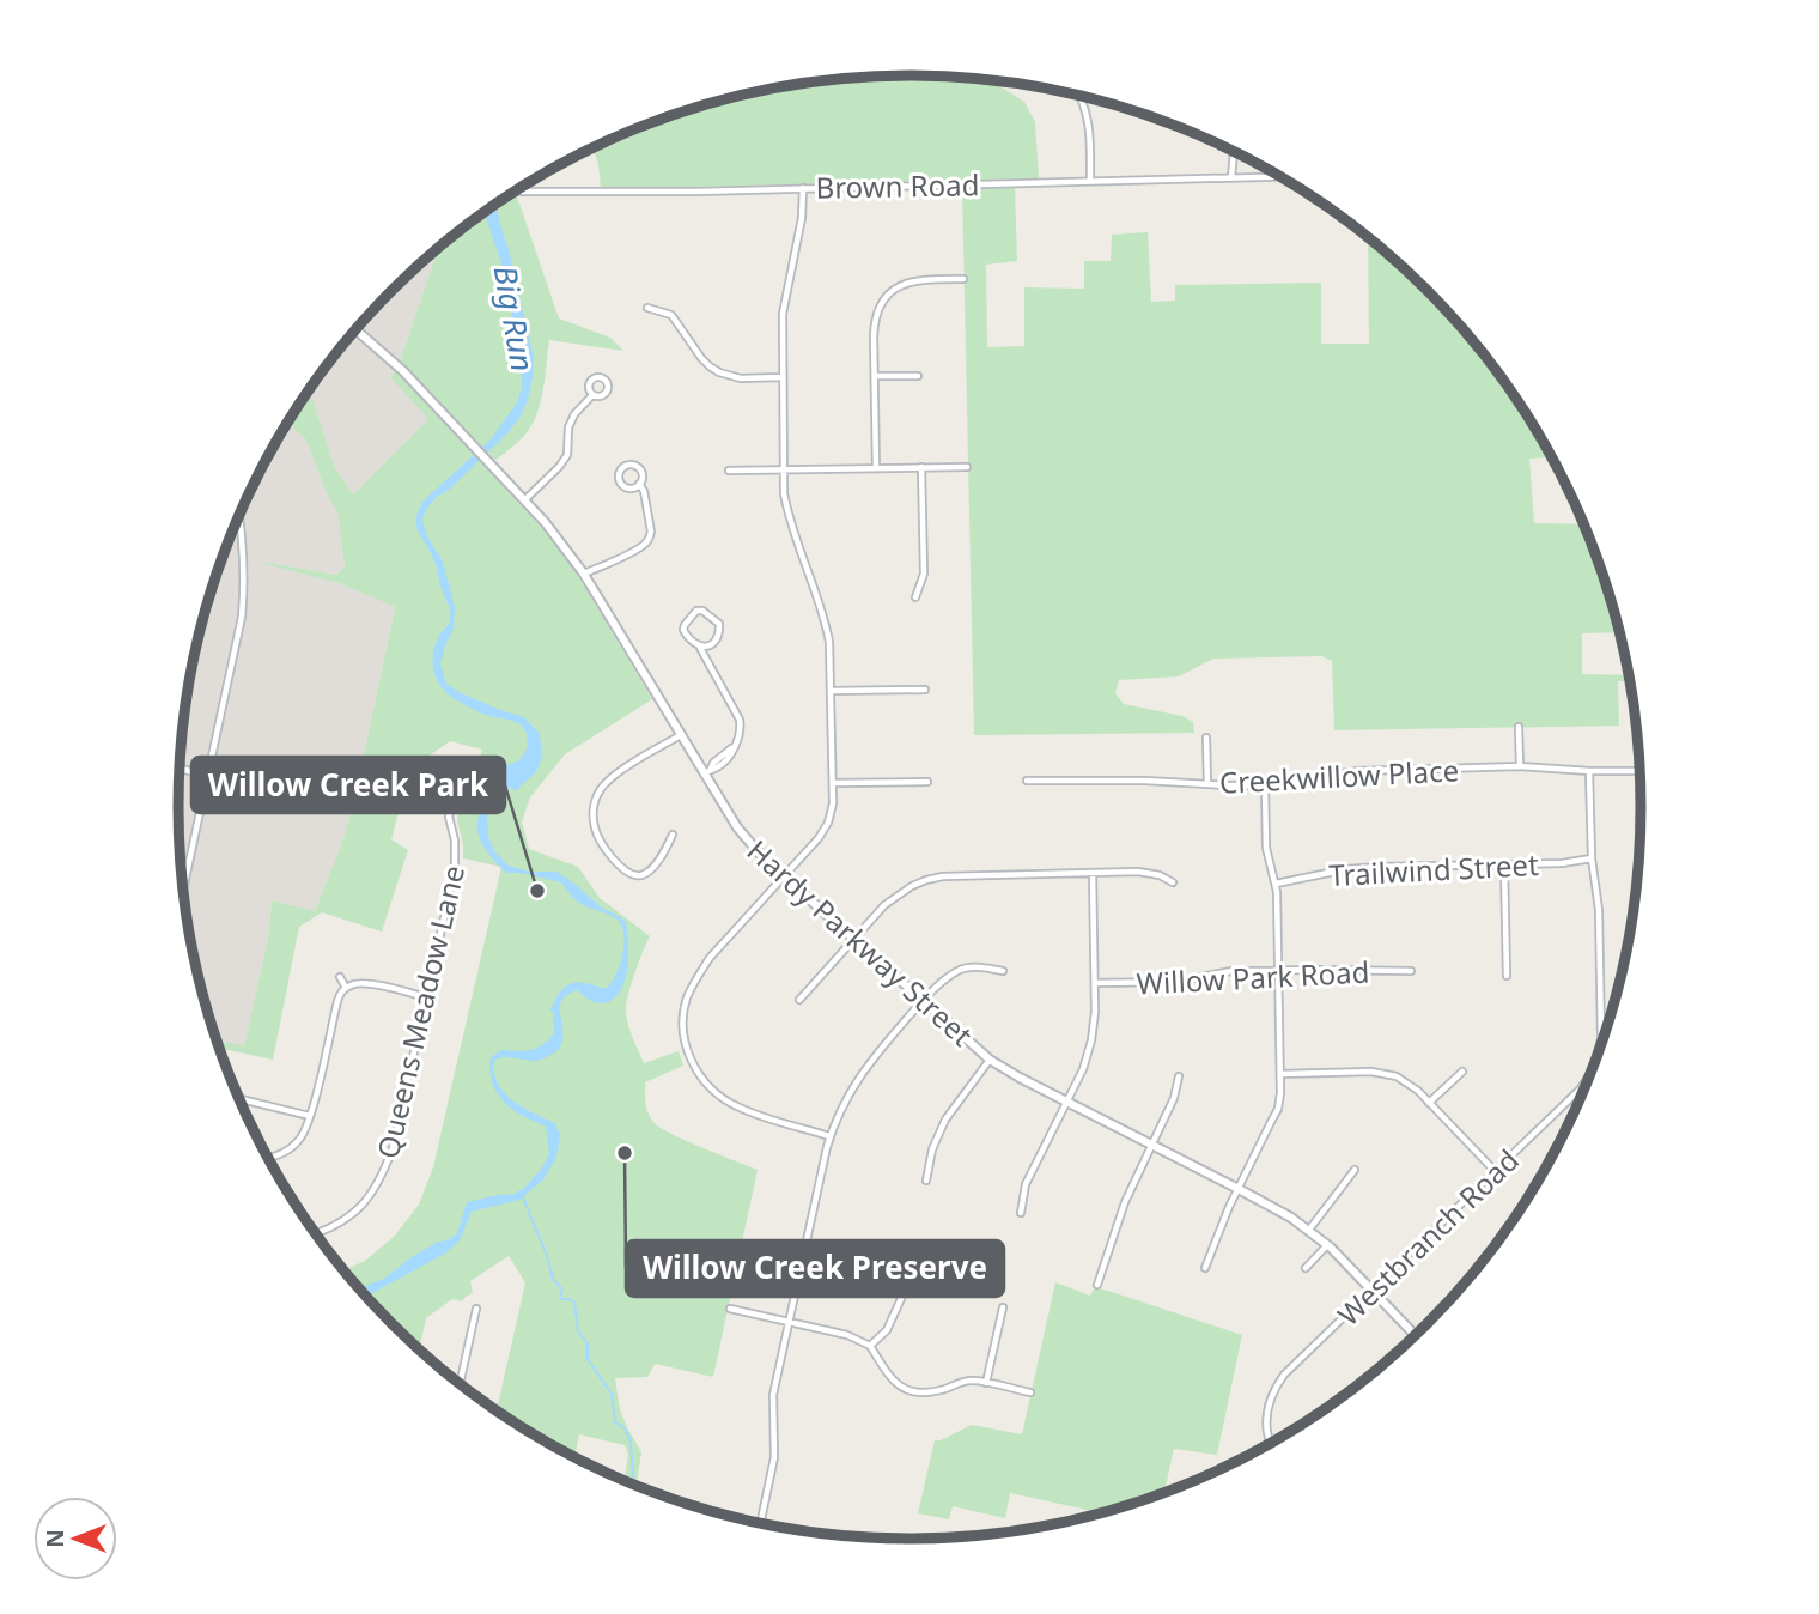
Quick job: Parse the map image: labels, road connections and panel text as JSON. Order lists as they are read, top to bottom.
{
  "streets": {
    "main road": ["Hardy Parkway Street"],
    "street": [
      "Brown Road",
      "Creekwillow Place",
      "Trailwind Street",
      "Willow Park Road",
      "Queens Meadow Lane",
      "Westbranch Road"
    ]
  },
  "crossings": [
    ["Creekwillow Place", "Westbranch Road"],
    ["Trailwind Street", "Westbranch Road"],
    ["Hardy Parkway Street", "Westbranch Road"]
  ],
  "water": ["Big Run"],
  "places": ["Willow Creek Park", "Willow Creek Preserve"],
  "north": "left"
}
